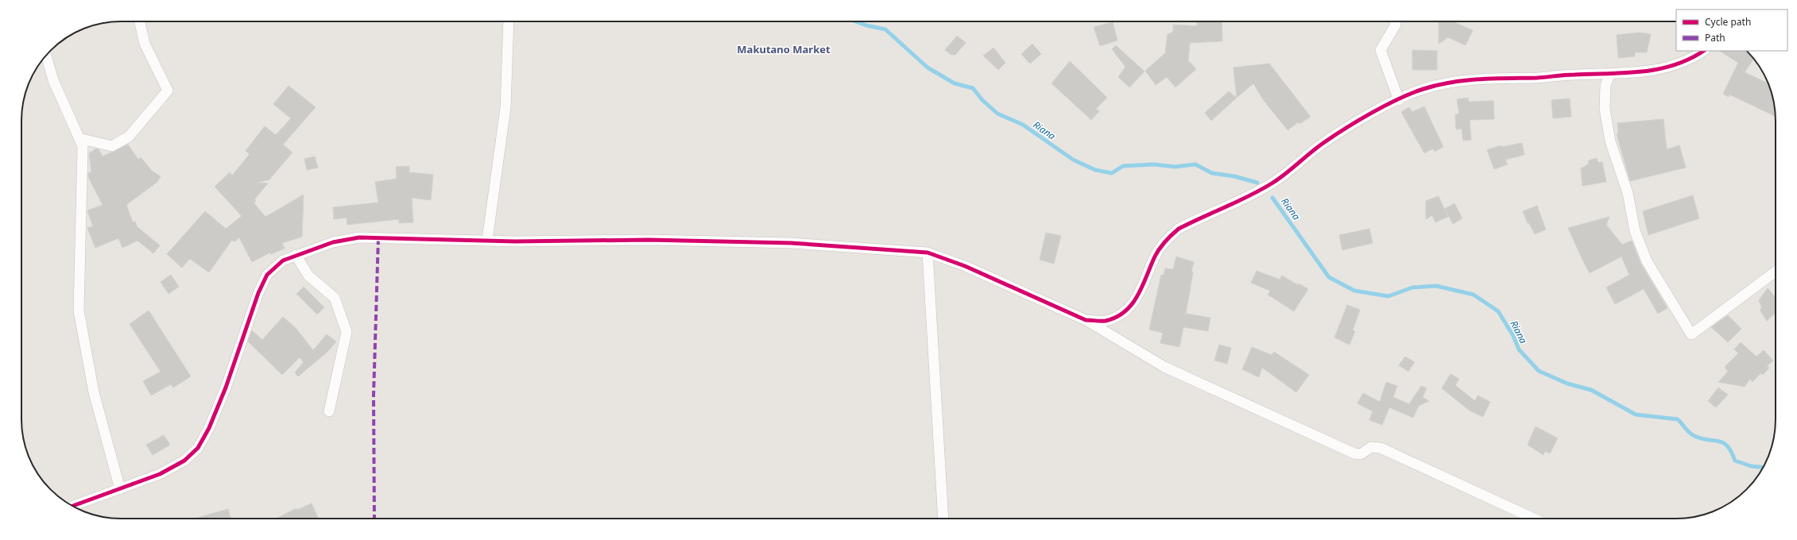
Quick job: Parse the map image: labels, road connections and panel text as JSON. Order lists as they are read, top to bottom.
{
  "districts": ["Makutano Market"],
  "water": ["Riana"],
  "legend": ["Cycle path", "Path"]
}
